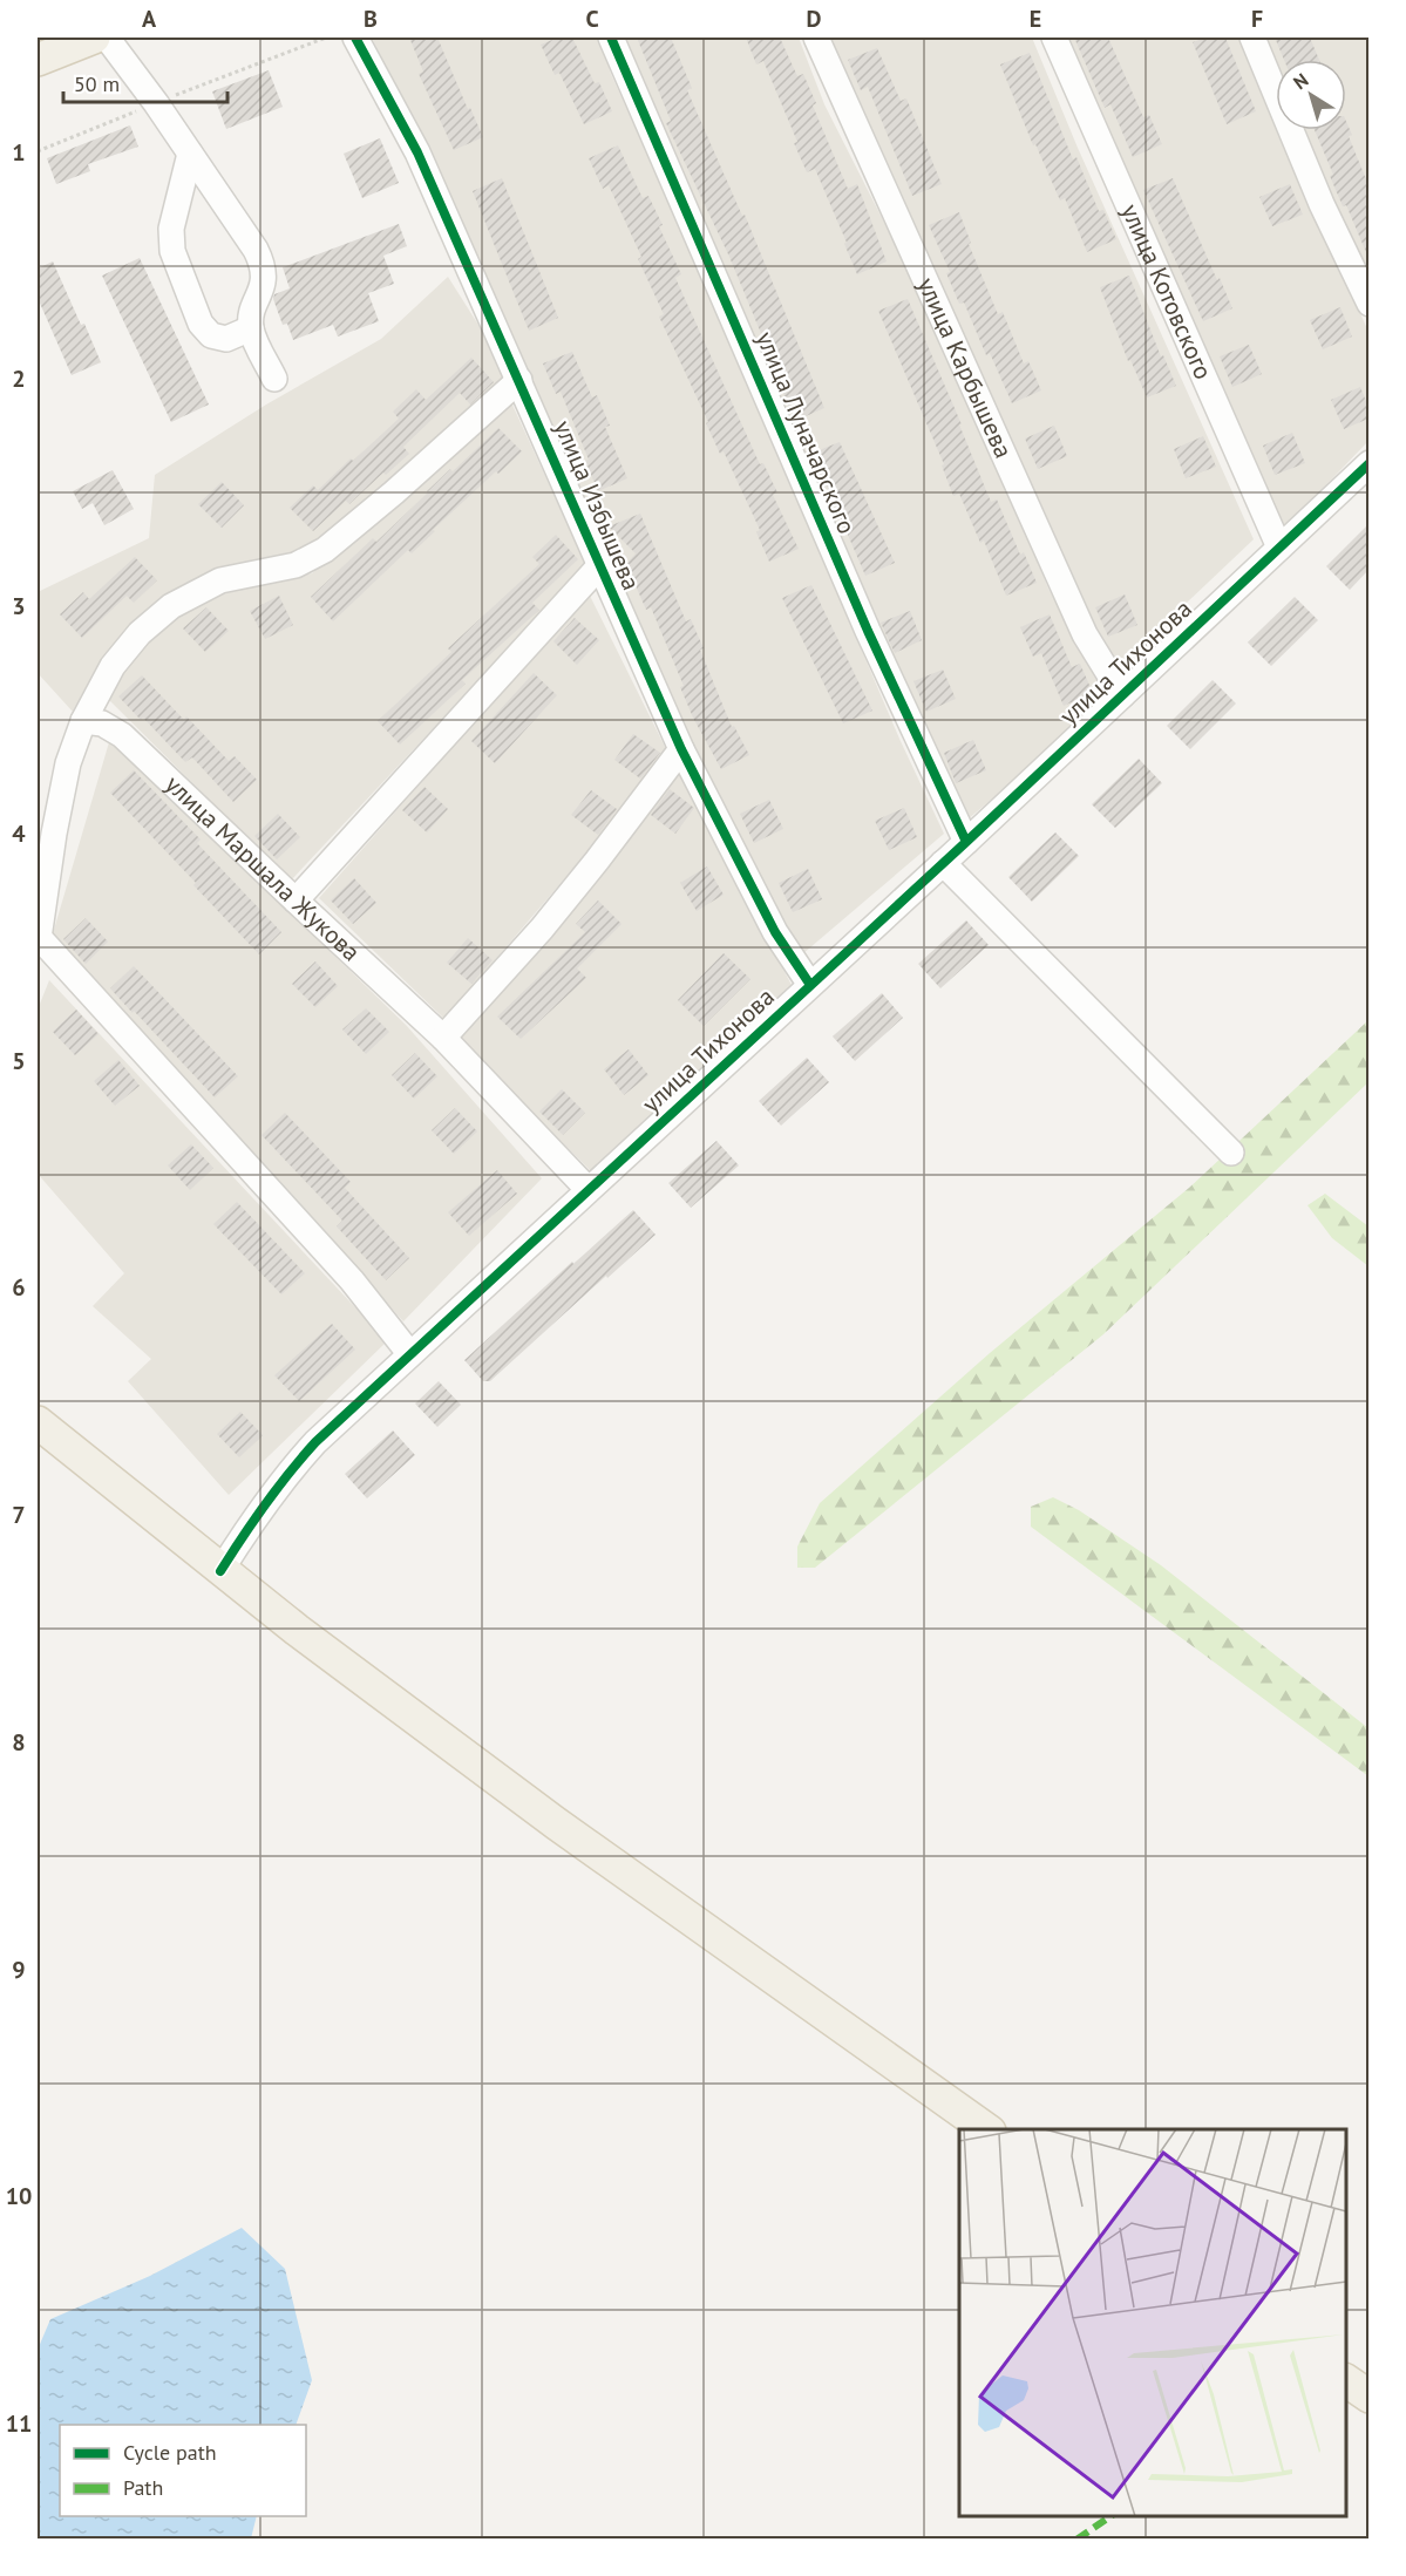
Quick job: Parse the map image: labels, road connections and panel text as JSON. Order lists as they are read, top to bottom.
{
  "streets": {
    "street": [
      "улица Котовского",
      "улица Карбышева",
      "улица Луначарского",
      "улица Избышева",
      "улица Тихонова",
      "улица Маршала Жукова"
    ]
  },
  "crossings": [
    ["улица Котовского", "улица Тихонова"],
    ["улица Карбышева", "улица Тихонова"],
    ["улица Луначарского", "улица Тихонова"],
    ["улица Избышева", "улица Тихонова"],
    ["улица Избышева", "улица Маршала Жукова"],
    ["улица Тихонова", "улица Маршала Жукова"]
  ],
  "legend": ["Cycle path", "Path"],
  "scale_bar": "50 m",
  "north": "top left",
  "grid": {
    "columns": [
      "A",
      "B",
      "C",
      "D",
      "E",
      "F"
    ],
    "rows": [
      "1",
      "2",
      "3",
      "4",
      "5",
      "6",
      "7",
      "8",
      "9",
      "10",
      "11"
    ]
  }
}
